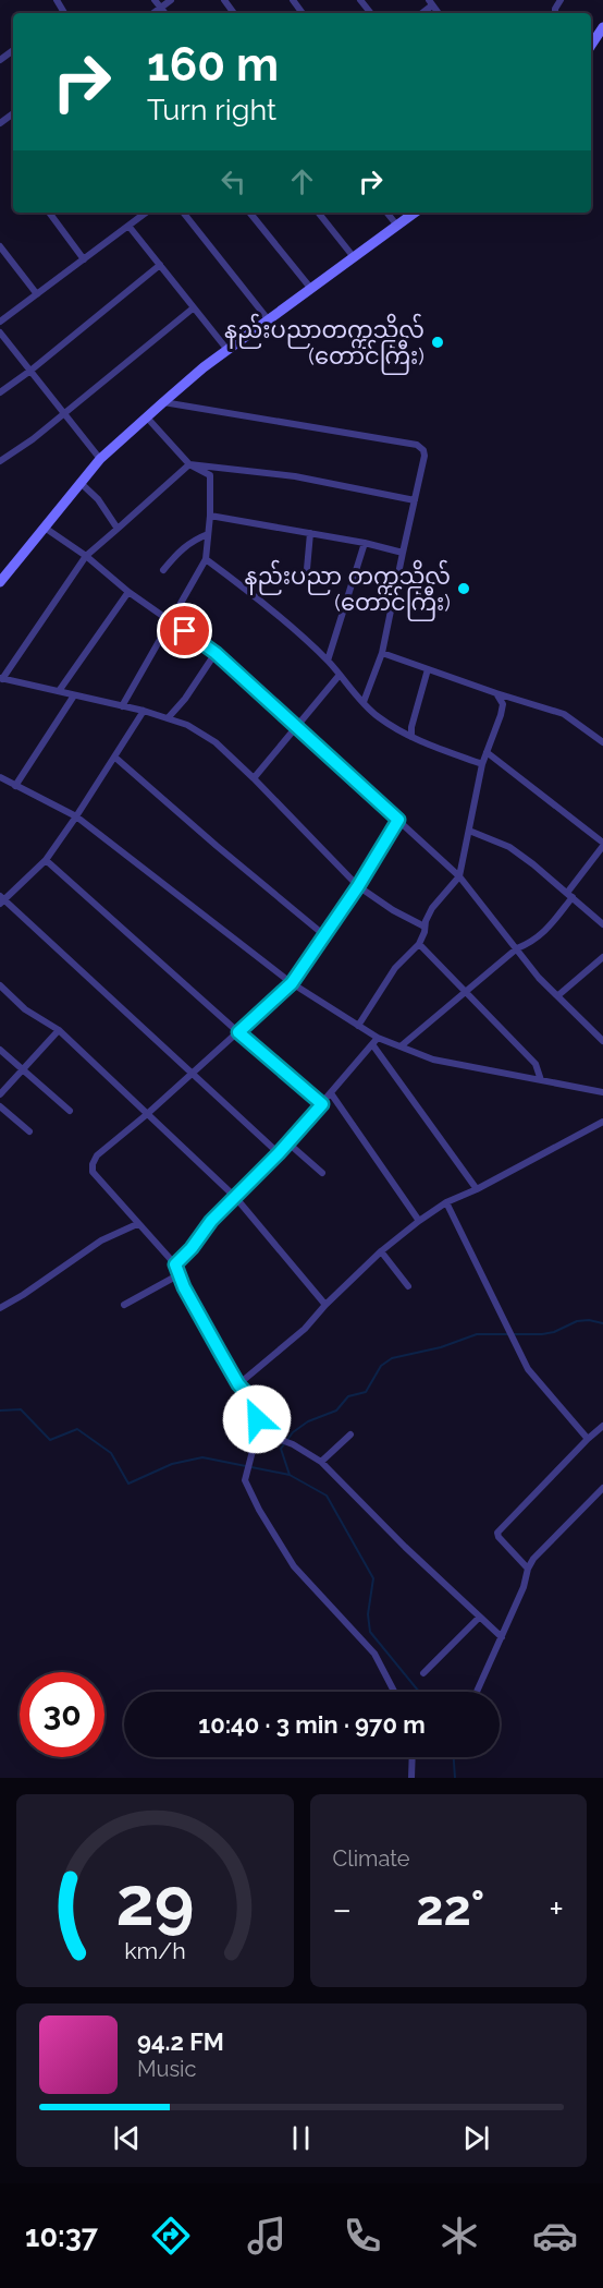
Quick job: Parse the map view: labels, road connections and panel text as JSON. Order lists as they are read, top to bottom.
{
  "places": ["နည်းပညာတက္ကသိုလ် (တောင်ကြီး)", "နည်းပညာ တက္ကသိုလ် (တောင်ကြီး)"],
  "page": {
    "turn": ["160 m", "Turn right"],
    "limit": "30",
    "trip": "10:40 · 3 min · 970 m",
    "tile": "Climate",
    "heat": ["−", "22°", "+"],
    "song": ["94.2 FM", "Music"],
    "tabs": "10:37",
    "gauge": ["29", "km/h"]
  }
}
